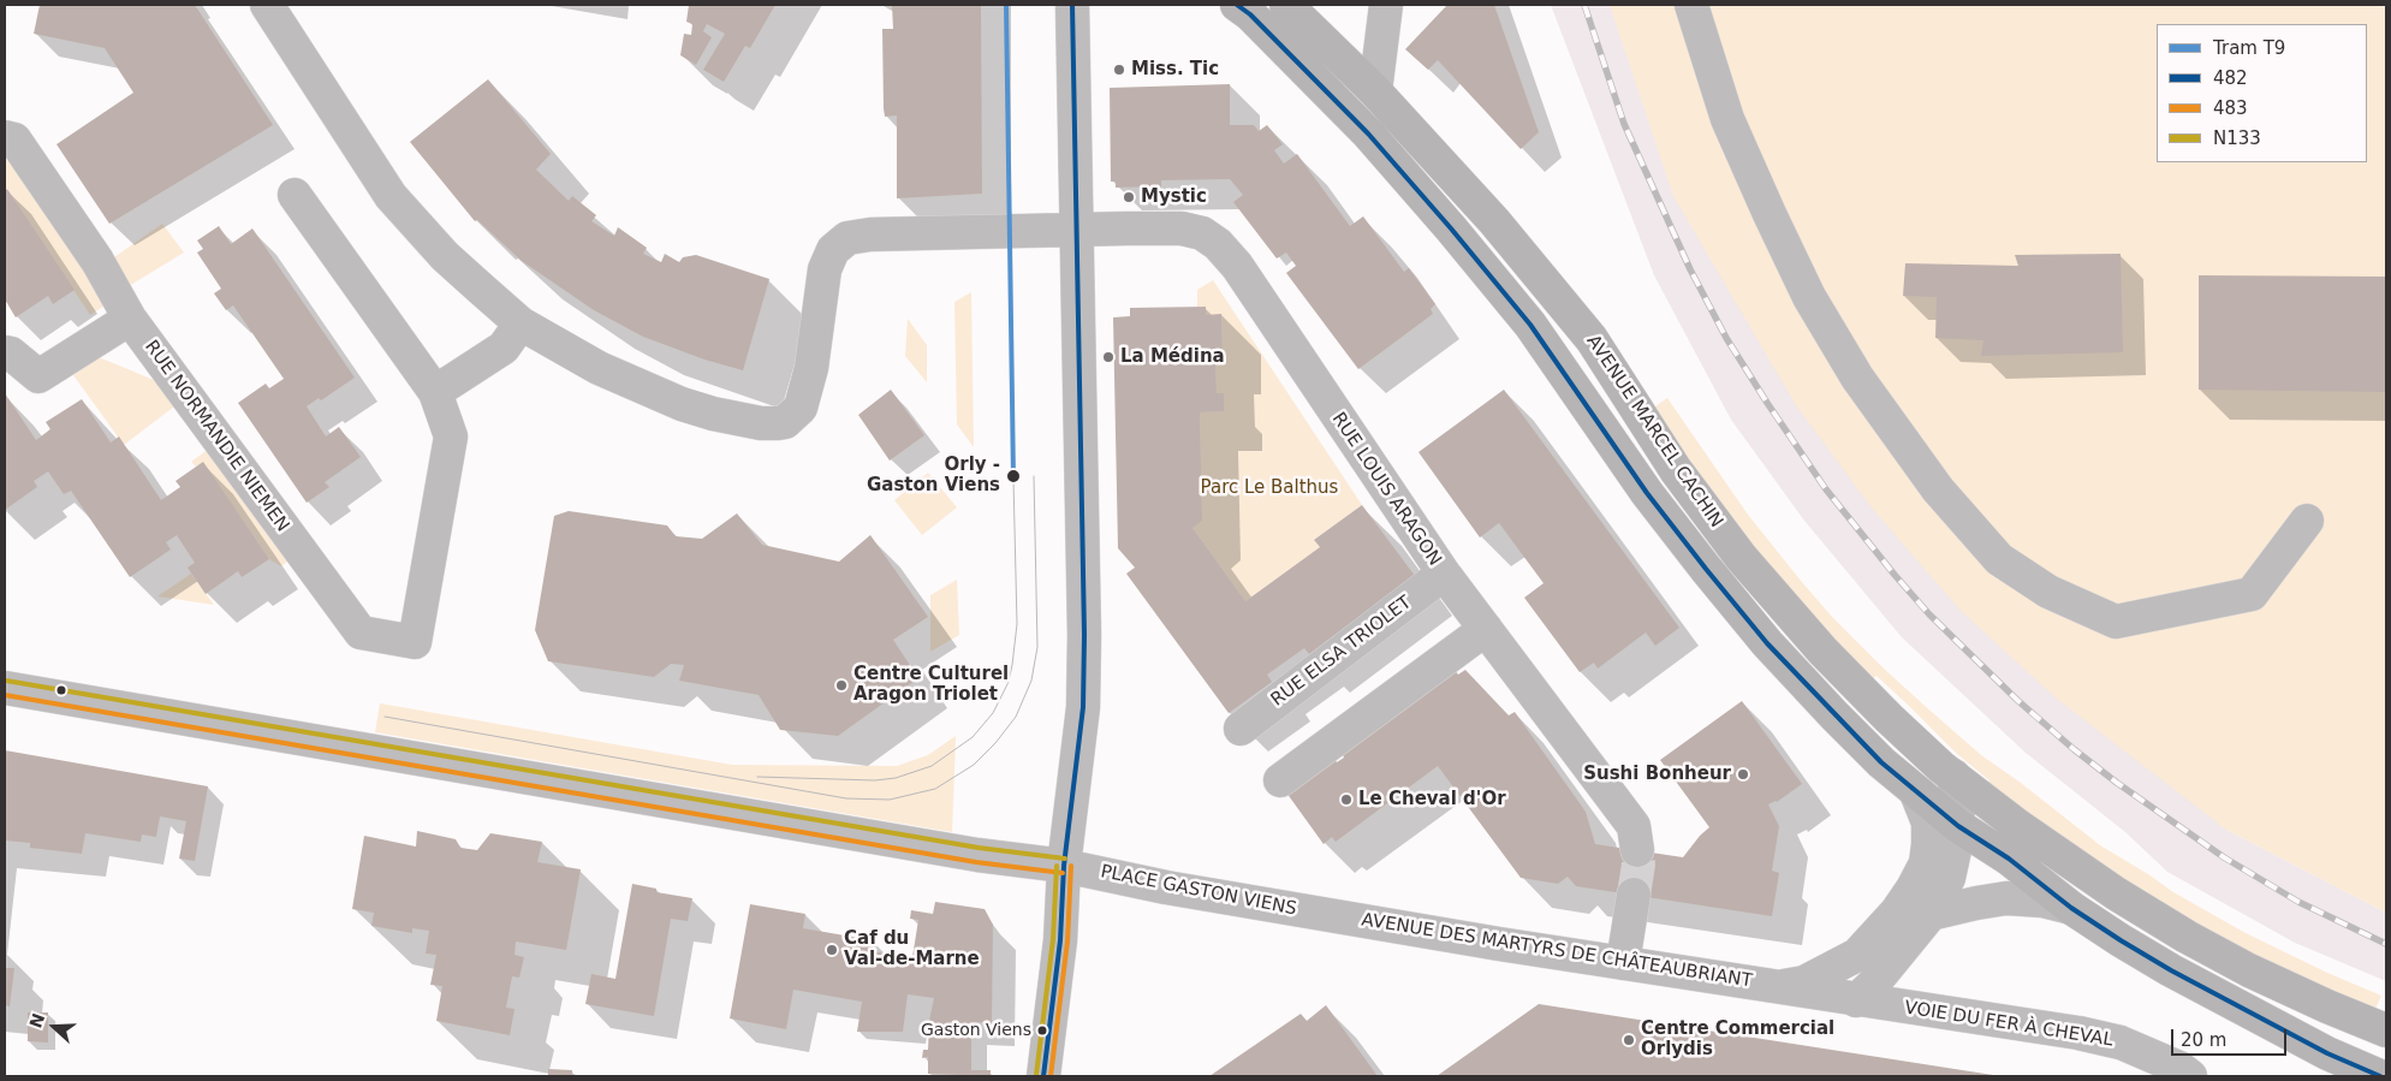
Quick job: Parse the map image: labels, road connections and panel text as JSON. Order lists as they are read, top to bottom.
{
  "streets": {
    "main road": ["AVENUE MARCEL CACHIN"],
    "street": [
      "RUE NORMANDIE NIEMEN",
      "RUE LOUIS ARAGON",
      "RUE ELSA TRIOLET",
      "PLACE GASTON VIENS",
      "AVENUE DES MARTYRS DE CHÂTEAUBRIANT",
      "VOIE DU FER À CHEVAL"
    ]
  },
  "crossings": [
    ["AVENUE MARCEL CACHIN", "AVENUE DES MARTYRS DE CHÂTEAUBRIANT"],
    ["RUE LOUIS ARAGON", "RUE ELSA TRIOLET"],
    ["PLACE GASTON VIENS", "AVENUE DES MARTYRS DE CHÂTEAUBRIANT"],
    ["AVENUE DES MARTYRS DE CHÂTEAUBRIANT", "VOIE DU FER À CHEVAL"]
  ],
  "parks": ["Parc Le Balthus"],
  "places": [
    "Miss. Tic",
    "Mystic",
    "La Médina",
    "Orly - Gaston Viens",
    "Centre Culturel Aragon Triolet",
    "Sushi Bonheur",
    "Le Cheval d'Or",
    "Caf du Val-de-Marne",
    "Gaston Viens",
    "Centre Commercial Orlydis"
  ],
  "lines": [
    "tram line T9",
    "transit line 482",
    "transit line N133",
    "transit line 483"
  ],
  "legend": [
    "Tram T9",
    "482",
    "483",
    "N133"
  ],
  "scale_bar": "20 m",
  "north": "left"
}
